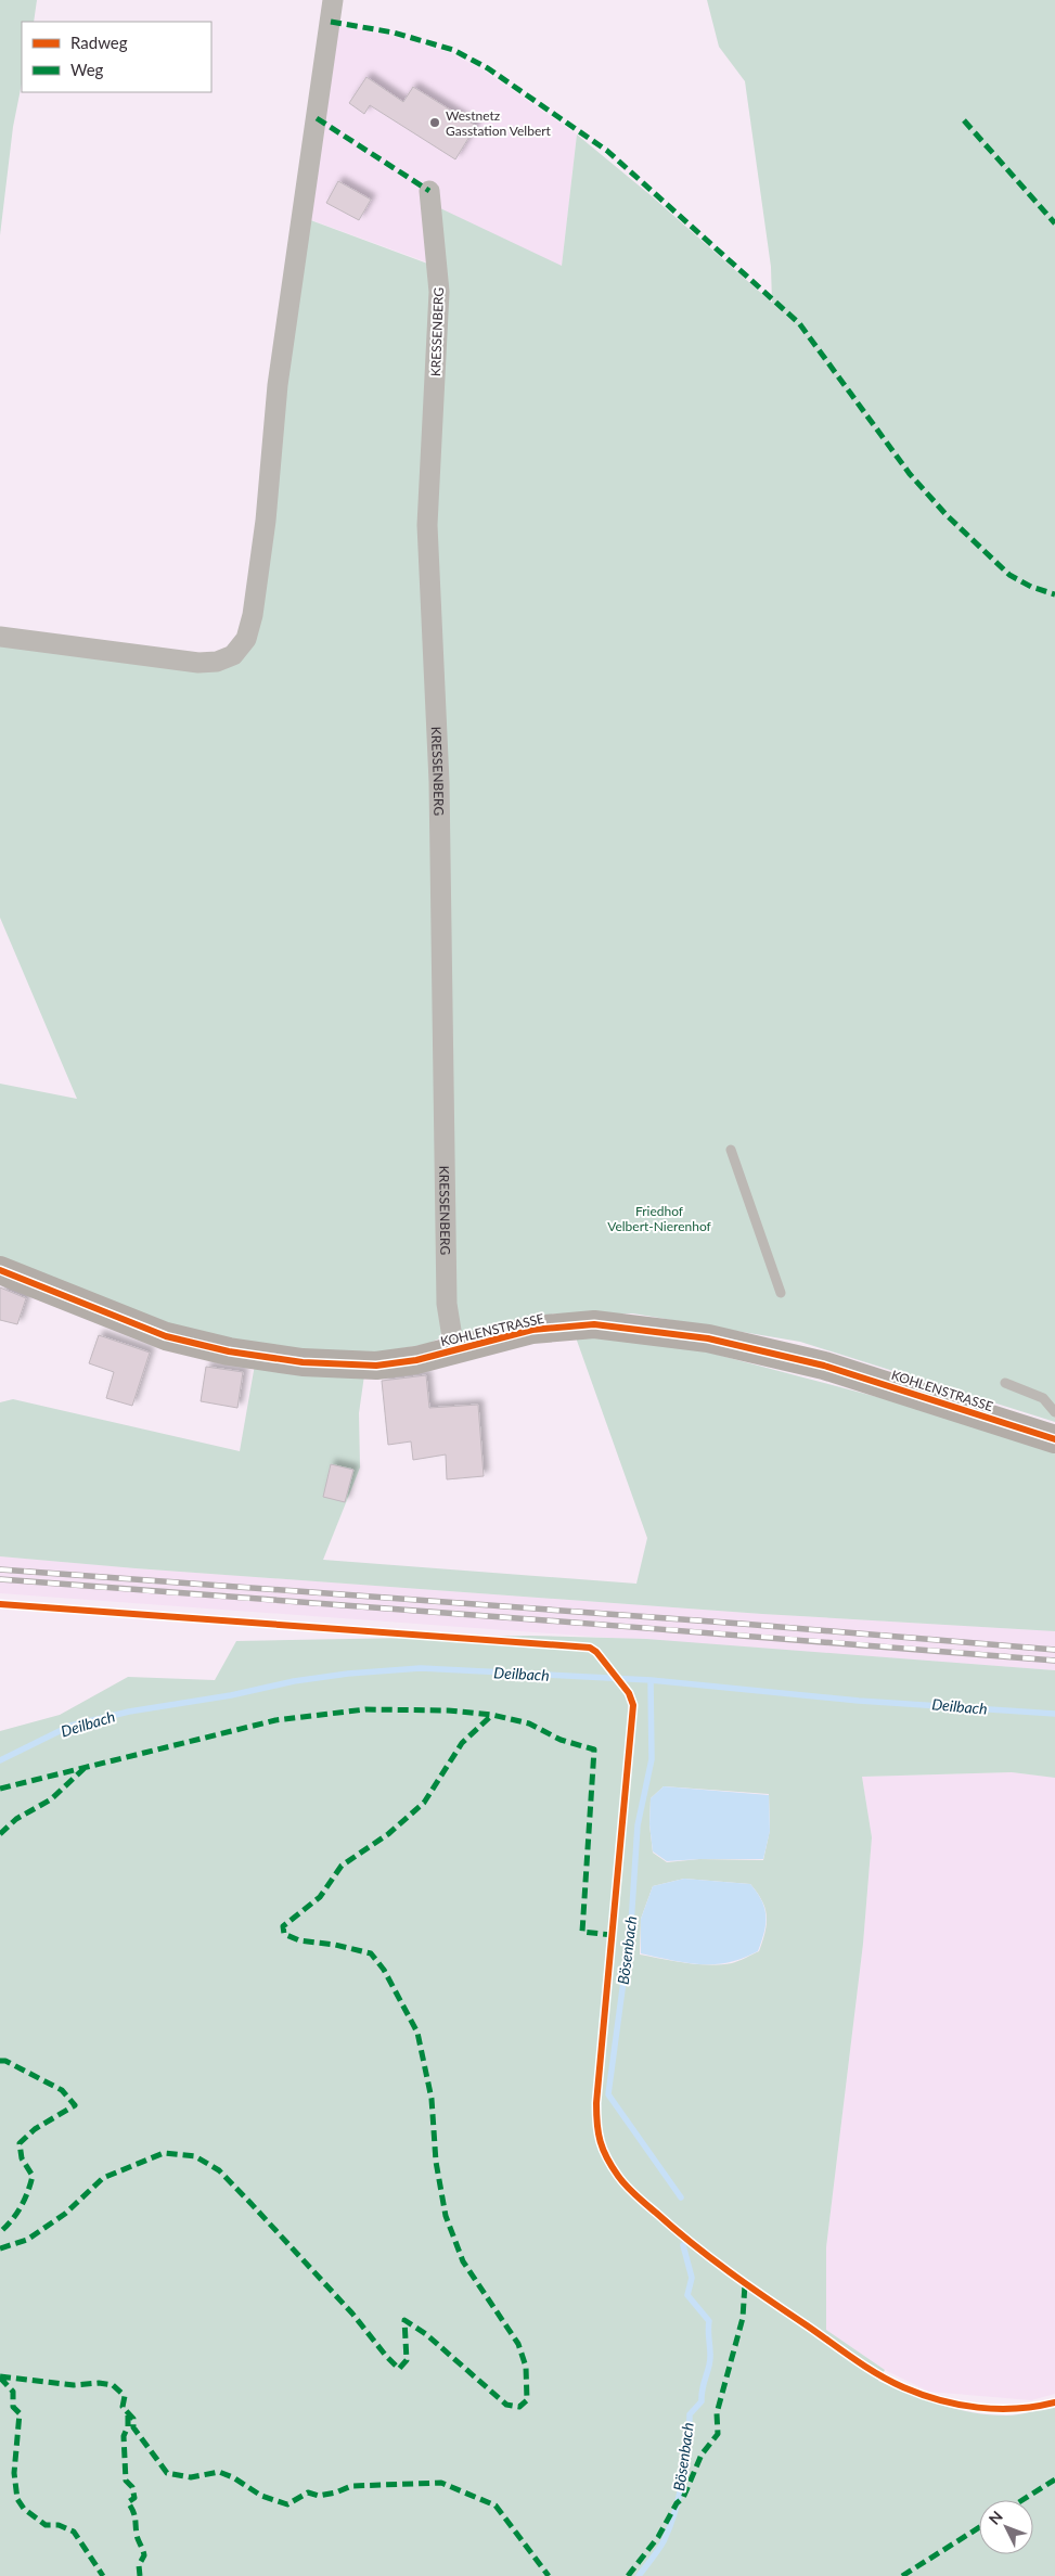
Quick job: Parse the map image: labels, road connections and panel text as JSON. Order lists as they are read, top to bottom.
{
  "streets": {
    "main road": ["KOHLENSTRASSE"],
    "street": ["KRESSENBERG"]
  },
  "crossings": [
    ["KRESSENBERG", "KOHLENSTRASSE"]
  ],
  "water": ["Deilbach", "Bösenbach"],
  "parks": ["Friedhof Velbert-Nierenhof"],
  "places": ["Westnetz Gasstation Velbert"],
  "legend": ["Radweg", "Weg"],
  "north": "top left"
}
